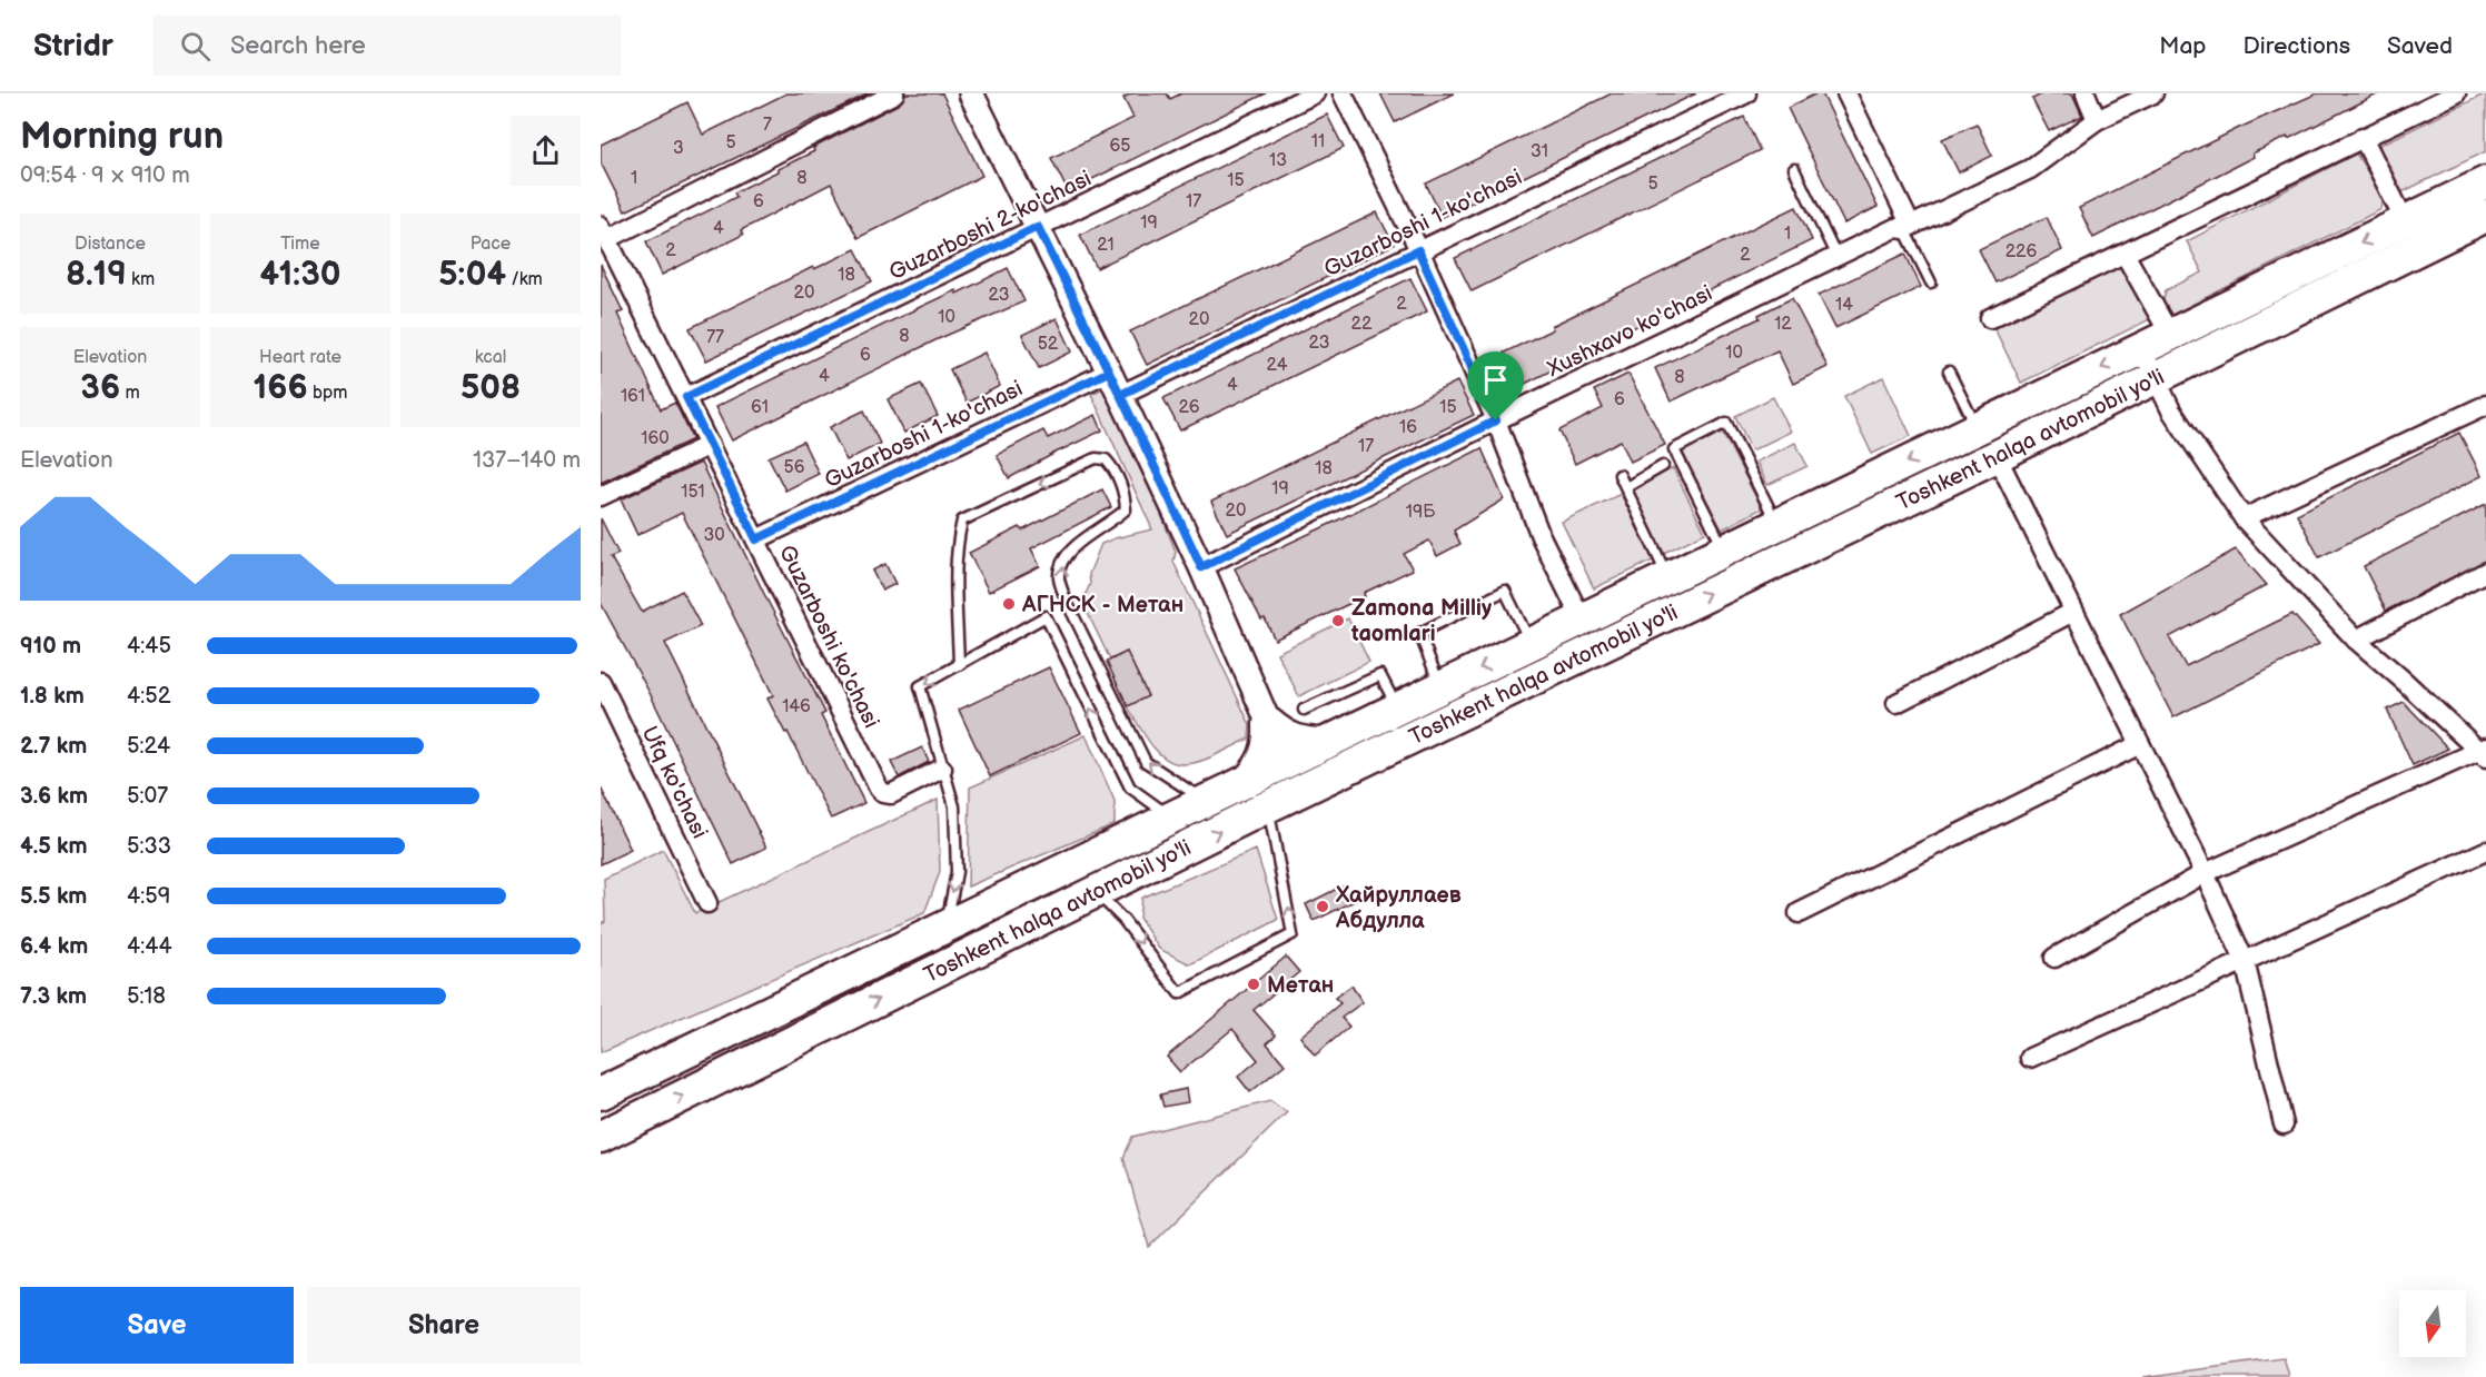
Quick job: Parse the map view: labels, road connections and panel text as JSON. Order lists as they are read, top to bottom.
{
  "streets": {
    "highway": ["Toshkent halqa avtomobil yo'li"],
    "street": [
      "Guzarboshi 1-ko'chasi",
      "Guzarboshi 2-ko'chasi",
      "Xushxavo ko'chasi",
      "Guzarboshi ko'chasi",
      "Ufq ko'chasi"
    ]
  },
  "crossings": [
    ["Guzarboshi 1-ko'chasi", "Guzarboshi ko'chasi"],
    ["Guzarboshi 2-ko'chasi", "Guzarboshi ko'chasi"]
  ],
  "places": [
    "АГНСК - Метан",
    "Zamona Milliy taomlari",
    "Хайруллаев Абдулла",
    "Метан"
  ],
  "house_numbers": [
    "7",
    "11",
    "5",
    "65",
    "3",
    "31",
    "13",
    "1",
    "8",
    "15",
    "5",
    "6",
    "17",
    "19",
    "4",
    "1",
    "21",
    "2",
    "226",
    "2",
    "18",
    "20",
    "23",
    "2",
    "14",
    "10",
    "20",
    "22",
    "12",
    "8",
    "77",
    "23",
    "52",
    "10",
    "6",
    "24",
    "4",
    "8",
    "4",
    "161",
    "6",
    "61",
    "26",
    "15",
    "16",
    "160",
    "17",
    "56",
    "18",
    "19",
    "151",
    "20",
    "19Б",
    "30",
    "146"
  ],
  "north": "bottom",
  "page": {
    "header": "Stridr",
    "search": "Search here",
    "nav": ["Map", "Directions", "Saved"],
    "heading": ["Morning run", "09:54 · 9 × 910 m"],
    "stats": [
      ["Distance", "8.19 km"],
      ["Time", "41:30"],
      ["Pace", "5:04 /km"],
      ["Elevation", "36 m"],
      ["Heart rate", "166 bpm"],
      ["kcal", "508"]
    ],
    "chart": ["Elevation", "137–140 m"],
    "list": [
      {
        "name": "910 m",
        "note": "4:45"
      },
      {
        "name": "1.8 km",
        "note": "4:52"
      },
      {
        "name": "2.7 km",
        "note": "5:24"
      },
      {
        "name": "3.6 km",
        "note": "5:07"
      },
      {
        "name": "4.5 km",
        "note": "5:33"
      },
      {
        "name": "5.5 km",
        "note": "4:59"
      },
      {
        "name": "6.4 km",
        "note": "4:44"
      },
      {
        "name": "7.3 km",
        "note": "5:18"
      }
    ],
    "buttons": ["Save", "Share"]
  }
}
